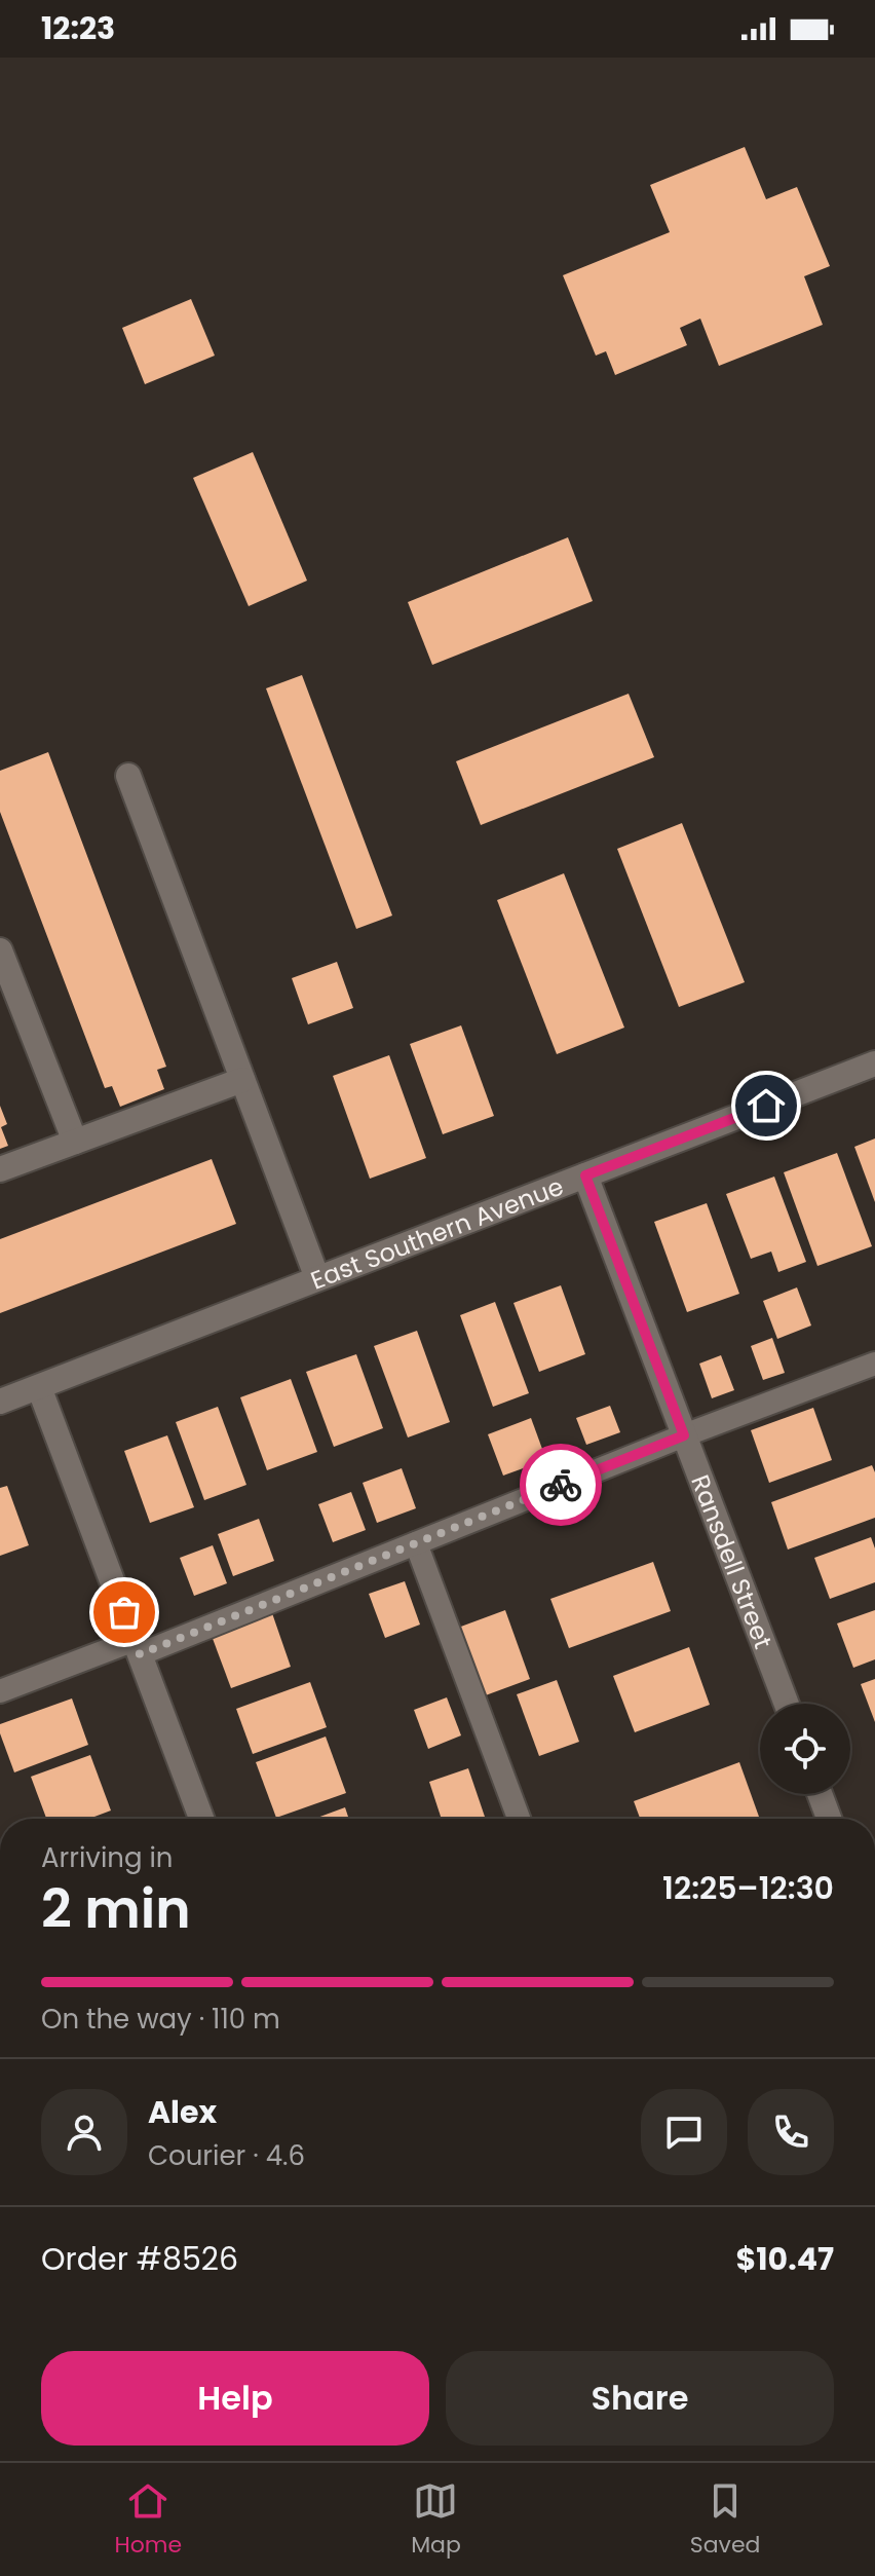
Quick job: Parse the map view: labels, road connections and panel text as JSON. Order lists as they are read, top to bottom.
{
  "streets": {
    "street": ["East Southern Avenue", "Ransdell Street"]
  },
  "crossings": [
    ["East Southern Avenue", "Ransdell Street"]
  ],
  "page": {
    "status": "12:23",
    "heading": ["2 min", "Arriving in", "12:25–12:30"],
    "panel": [
      "Alex",
      "Courier · 4.6",
      "Order #8526",
      "$10.47"
    ],
    "bar": "On the way · 110 m",
    "buttons": ["Help", "Share"],
    "tabs": ["Home", "Map", "Saved"]
  }
}
